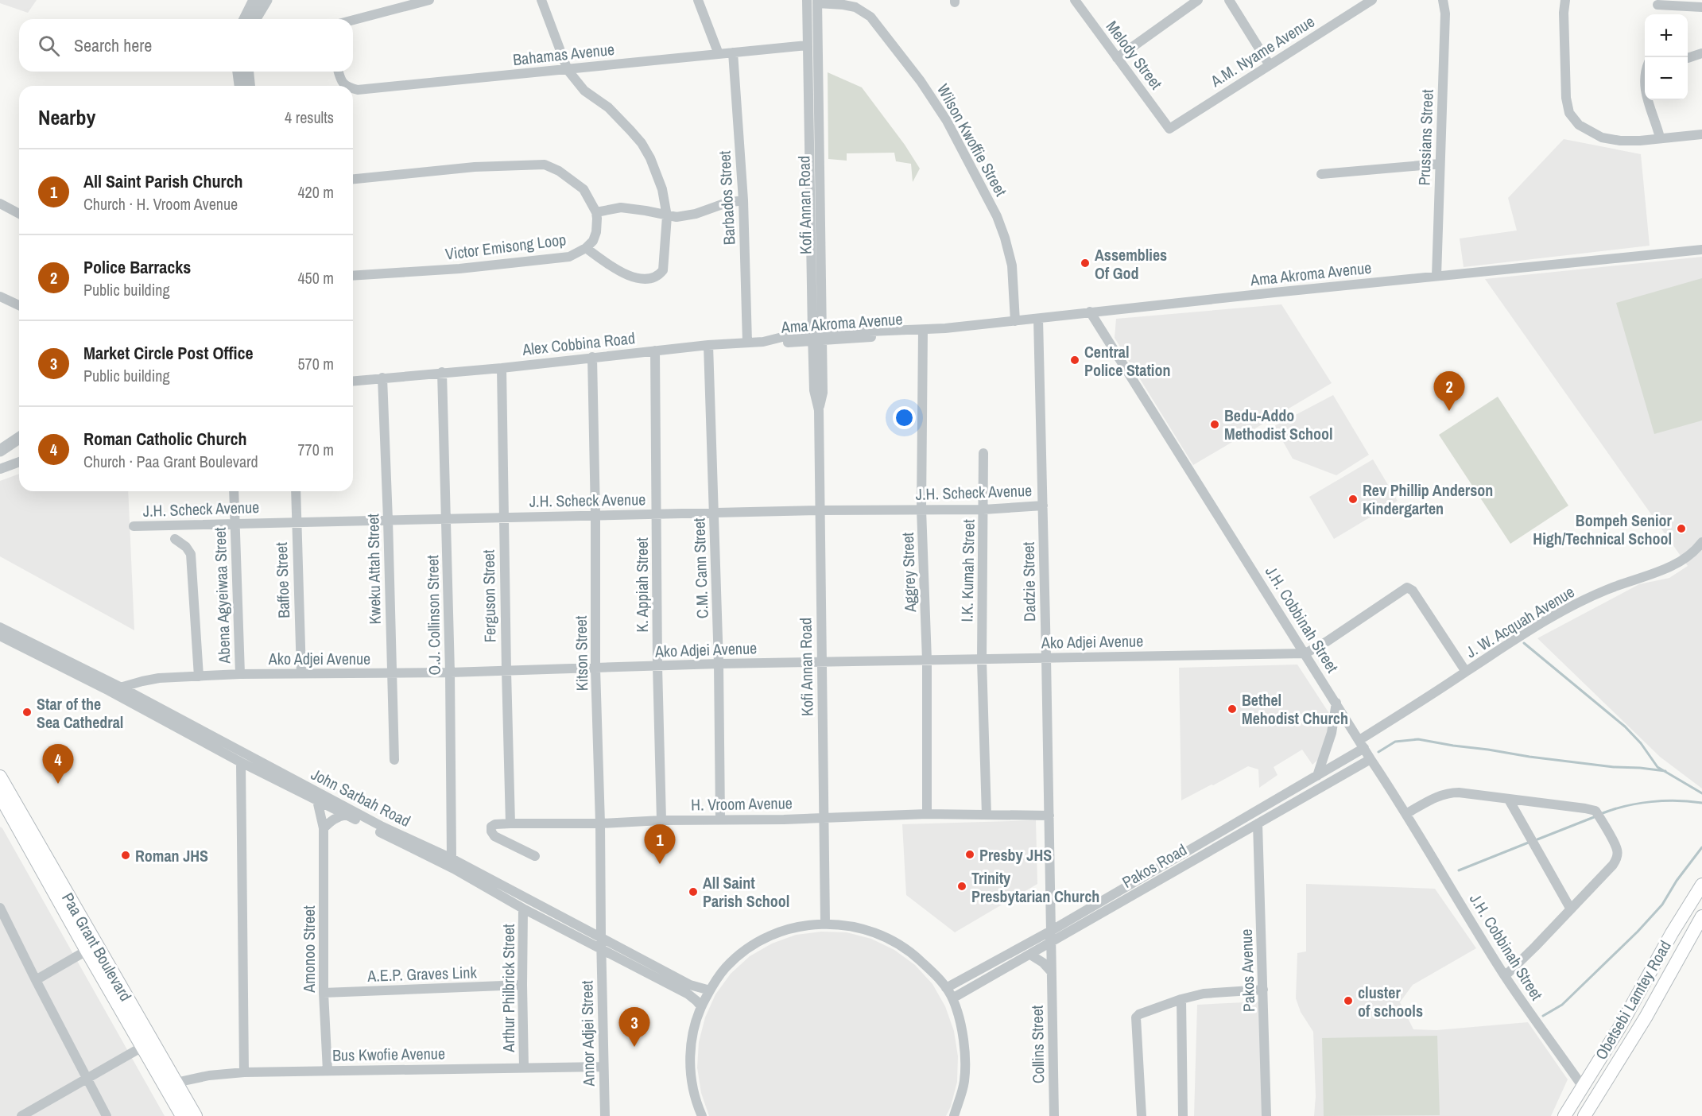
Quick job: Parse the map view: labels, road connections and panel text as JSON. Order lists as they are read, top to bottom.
{
  "streets": {
    "main road": ["Paa Grant Boulevard", "Obetsebi Lamtey Road"],
    "street": [
      "A.M. Nyame Avenue",
      "Bahamas Avenue",
      "Melody Street",
      "Prussians Street",
      "Wilson Kwoffie Street",
      "Barbados Street",
      "Kofi Annan Road",
      "Victor Emisong Loop",
      "Ama Akroma Avenue",
      "Alex Cobbina Road",
      "J.H. Scheck Avenue",
      "C.M. Cann Street",
      "Kweku Attah Street",
      "I.K. Kumah Street",
      "Aggrey Street",
      "Baffoe Street",
      "Dadzie Street",
      "K. Appiah Street",
      "Abena Agyeiwaa Street",
      "Ferguson Street",
      "O.J. Collinson Street",
      "J.H. Cobbinah Street",
      "J. W. Acquah Avenue",
      "Ako Adjei Avenue",
      "Kitson Street",
      "John Sarbah Road",
      "H. Vroom Avenue",
      "Pakos Road",
      "Amonoo Street",
      "Pakos Avenue",
      "A.E.P. Graves Link",
      "Arthur Philbrick Street",
      "Annor Adjei Street",
      "Collins Street",
      "Bus Kwofie Avenue"
    ]
  },
  "crossings": [
    ["A.M. Nyame Avenue", "Melody Street"],
    ["Bahamas Avenue", "Barbados Street"],
    ["Bahamas Avenue", "Kofi Annan Road"],
    ["Prussians Street", "Ama Akroma Avenue"],
    ["Wilson Kwoffie Street", "Kofi Annan Road"],
    ["Wilson Kwoffie Street", "Ama Akroma Avenue"],
    ["Barbados Street", "Alex Cobbina Road"],
    ["Kofi Annan Road", "Ama Akroma Avenue"],
    ["Kofi Annan Road", "Alex Cobbina Road"],
    ["Kofi Annan Road", "J.H. Scheck Avenue"],
    ["Kofi Annan Road", "Ako Adjei Avenue"],
    ["Kofi Annan Road", "H. Vroom Avenue"],
    ["Ama Akroma Avenue", "Alex Cobbina Road"],
    ["Ama Akroma Avenue", "Aggrey Street"],
    ["Ama Akroma Avenue", "Dadzie Street"],
    ["Ama Akroma Avenue", "J.H. Cobbinah Street"],
    ["Alex Cobbina Road", "C.M. Cann Street"],
    ["Alex Cobbina Road", "Kweku Attah Street"],
    ["Alex Cobbina Road", "K. Appiah Street"],
    ["Alex Cobbina Road", "Ferguson Street"],
    ["Alex Cobbina Road", "O.J. Collinson Street"],
    ["Alex Cobbina Road", "Kitson Street"],
    ["J.H. Scheck Avenue", "C.M. Cann Street"],
    ["J.H. Scheck Avenue", "Kweku Attah Street"],
    ["J.H. Scheck Avenue", "I.K. Kumah Street"],
    ["J.H. Scheck Avenue", "Aggrey Street"],
    ["J.H. Scheck Avenue", "Baffoe Street"],
    ["J.H. Scheck Avenue", "Dadzie Street"],
    ["J.H. Scheck Avenue", "K. Appiah Street"],
    ["J.H. Scheck Avenue", "Abena Agyeiwaa Street"],
    ["J.H. Scheck Avenue", "Ferguson Street"],
    ["J.H. Scheck Avenue", "O.J. Collinson Street"],
    ["J.H. Scheck Avenue", "Kitson Street"],
    ["C.M. Cann Street", "Ako Adjei Avenue"],
    ["C.M. Cann Street", "H. Vroom Avenue"],
    ["Kweku Attah Street", "Ako Adjei Avenue"],
    ["I.K. Kumah Street", "Ako Adjei Avenue"],
    ["I.K. Kumah Street", "H. Vroom Avenue"],
    ["Aggrey Street", "Ako Adjei Avenue"],
    ["Aggrey Street", "H. Vroom Avenue"],
    ["Baffoe Street", "Ako Adjei Avenue"],
    ["Dadzie Street", "Ako Adjei Avenue"],
    ["Dadzie Street", "H. Vroom Avenue"],
    ["Dadzie Street", "Pakos Road"],
    ["Dadzie Street", "Collins Street"],
    ["K. Appiah Street", "Ako Adjei Avenue"],
    ["K. Appiah Street", "H. Vroom Avenue"],
    ["Abena Agyeiwaa Street", "Ako Adjei Avenue"],
    ["Ferguson Street", "Ako Adjei Avenue"],
    ["Ferguson Street", "H. Vroom Avenue"],
    ["O.J. Collinson Street", "Ako Adjei Avenue"],
    ["O.J. Collinson Street", "John Sarbah Road"],
    ["J.H. Cobbinah Street", "J. W. Acquah Avenue"],
    ["J.H. Cobbinah Street", "Ako Adjei Avenue"],
    ["J.H. Cobbinah Street", "Pakos Road"],
    ["J.H. Cobbinah Street", "Obetsebi Lamtey Road"],
    ["J. W. Acquah Avenue", "Pakos Road"],
    ["Ako Adjei Avenue", "Kitson Street"],
    ["Ako Adjei Avenue", "John Sarbah Road"],
    ["Kitson Street", "John Sarbah Road"],
    ["Kitson Street", "H. Vroom Avenue"],
    ["Kitson Street", "Annor Adjei Street"],
    ["John Sarbah Road", "Amonoo Street"],
    ["John Sarbah Road", "Arthur Philbrick Street"],
    ["John Sarbah Road", "Annor Adjei Street"],
    ["Pakos Road", "Pakos Avenue"],
    ["Pakos Road", "Collins Street"],
    ["Paa Grant Boulevard", "Bus Kwofie Avenue"],
    ["Amonoo Street", "A.E.P. Graves Link"],
    ["Amonoo Street", "Bus Kwofie Avenue"],
    ["A.E.P. Graves Link", "Arthur Philbrick Street"],
    ["Arthur Philbrick Street", "Bus Kwofie Avenue"],
    ["Annor Adjei Street", "Bus Kwofie Avenue"]
  ],
  "places": [
    "Assemblies Of God",
    "Central Police Station",
    "Bedu-Addo Methodist School",
    "Rev Phillip Anderson Kindergarten",
    "Bompeh Senior High/Technical School",
    "Bethel Mehodist Church",
    "Star of the Sea Cathedral",
    "Presby JHS",
    "Roman JHS",
    "Trinity Presbytarian Church",
    "All Saint Parish School",
    "cluster of schools"
  ],
  "page": {
    "map_buttons": ["+", "−"],
    "search": "Search here",
    "heading": ["Nearby", "4 results"],
    "list": [
      {
        "mark": "1",
        "name": "All Saint Parish Church",
        "note": "Church · H. Vroom Avenue",
        "value": "420 m"
      },
      {
        "mark": "2",
        "name": "Police Barracks",
        "note": "Public building",
        "value": "450 m"
      },
      {
        "mark": "3",
        "name": "Market Circle Post Office",
        "note": "Public building",
        "value": "570 m"
      },
      {
        "mark": "4",
        "name": "Roman Catholic Church",
        "note": "Church · Paa Grant Boulevard",
        "value": "770 m"
      }
    ],
    "pins": [
      "2",
      "4",
      "1",
      "3"
    ]
  }
}
